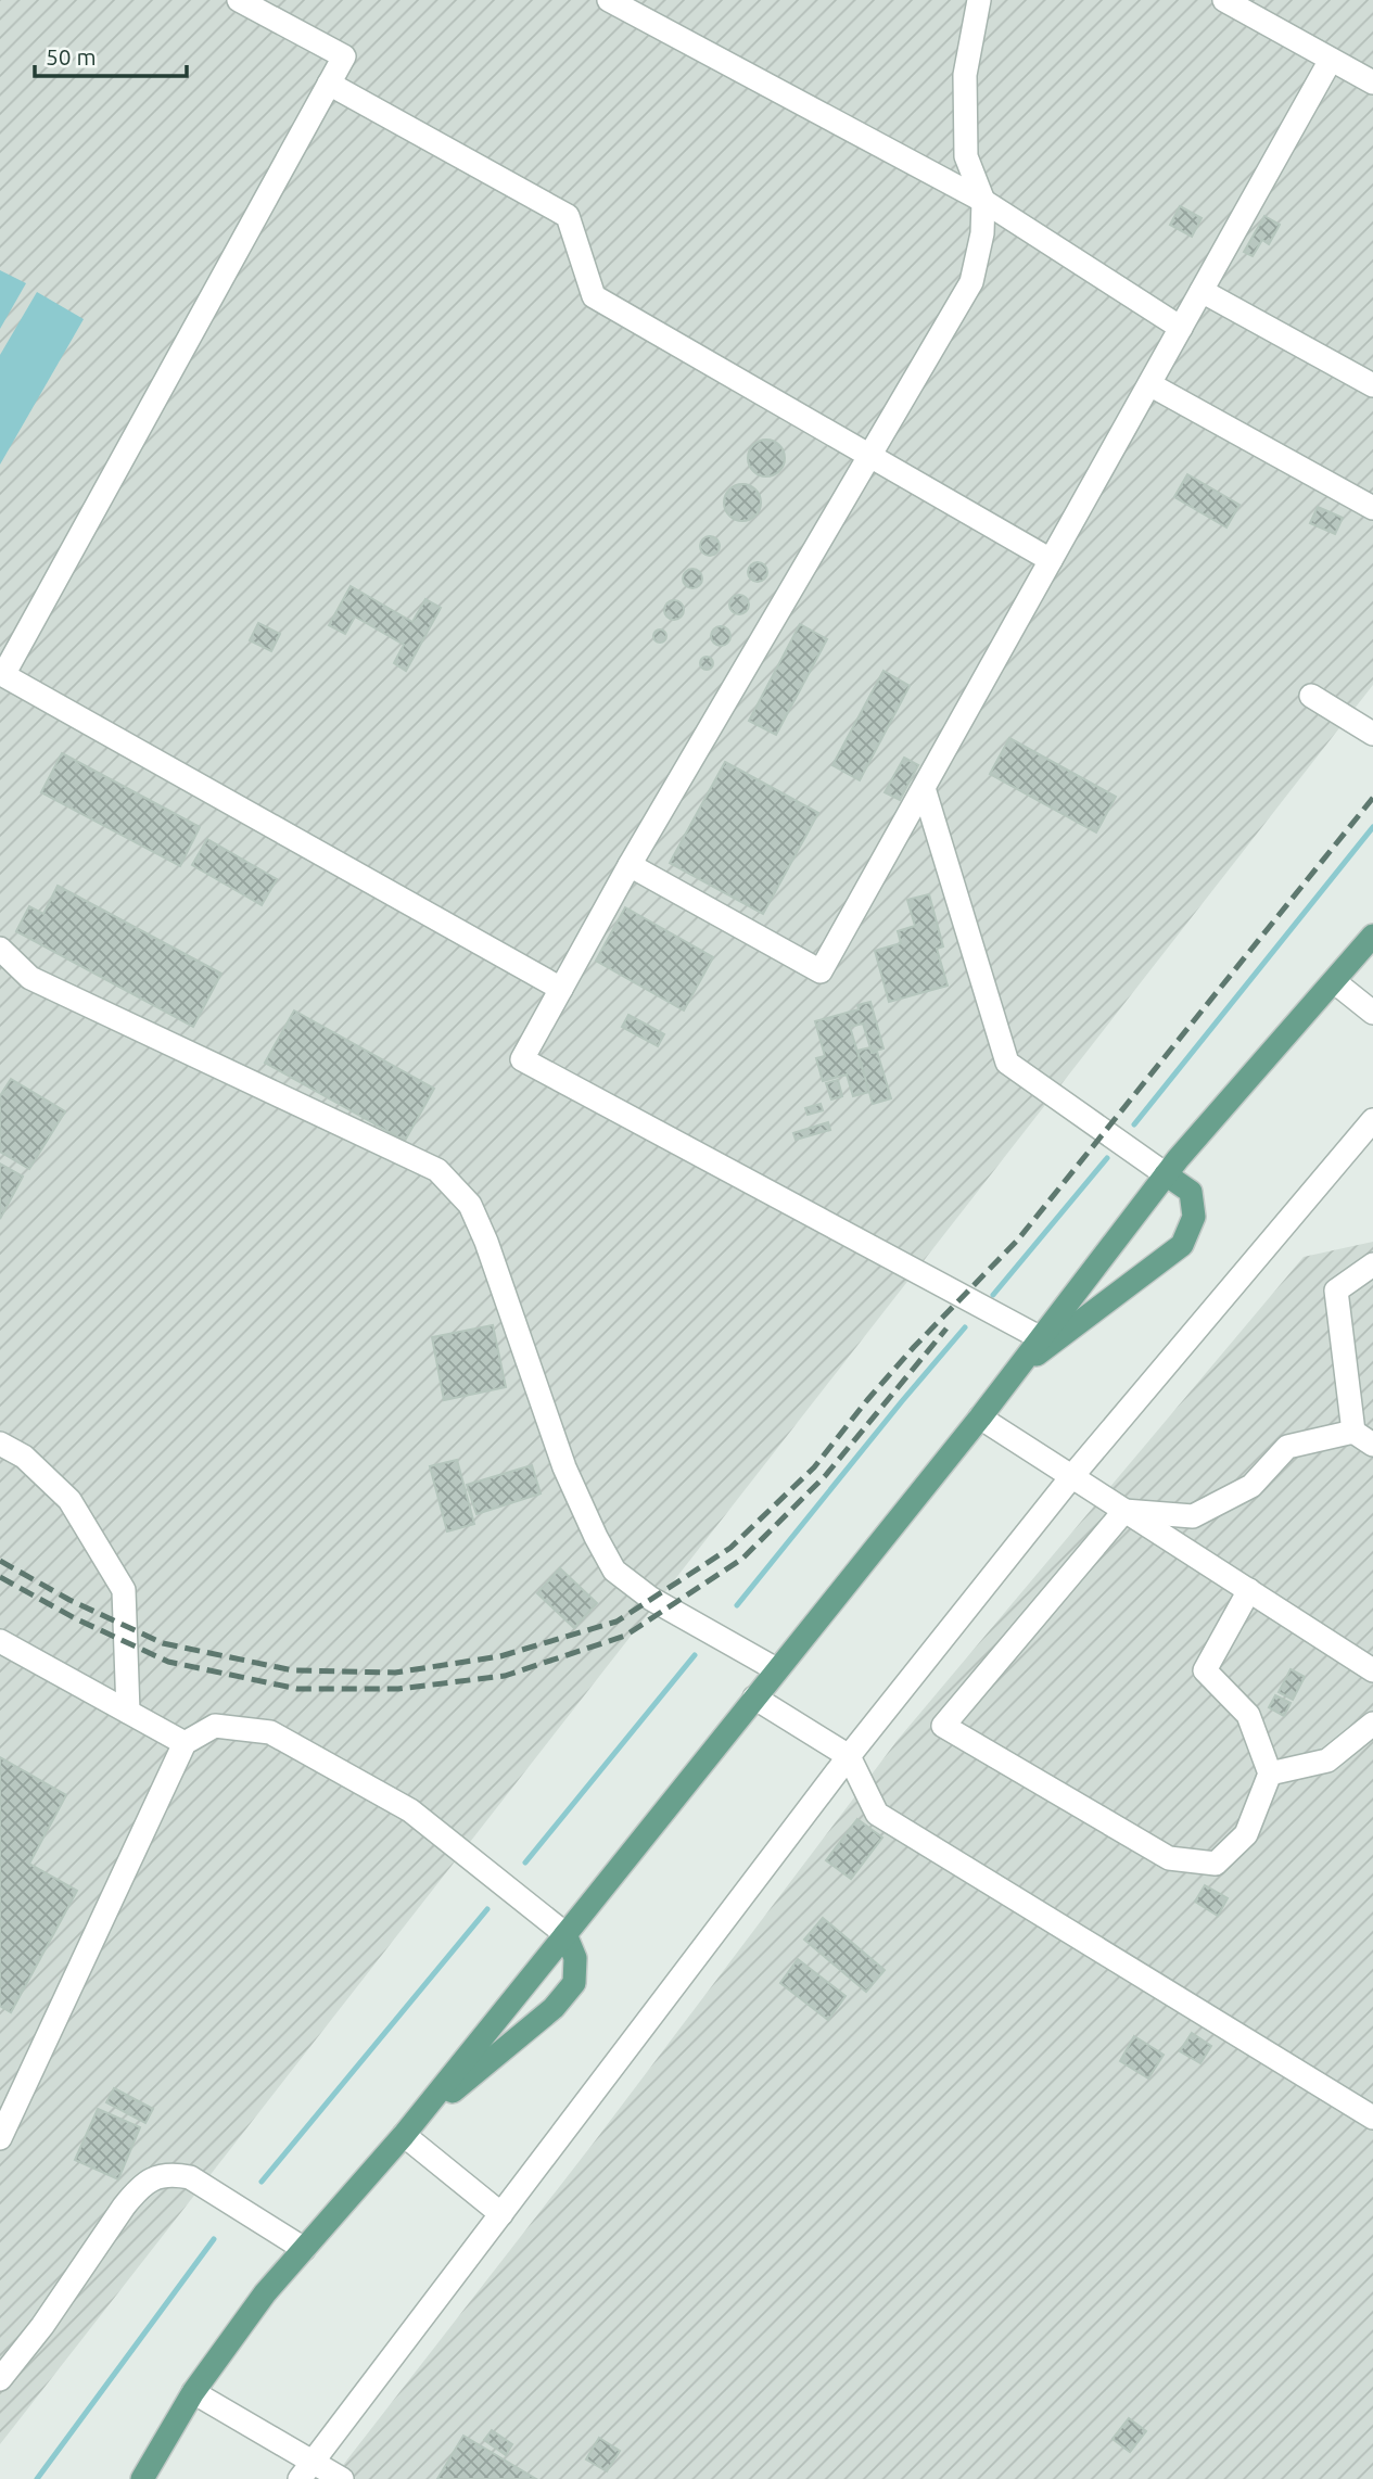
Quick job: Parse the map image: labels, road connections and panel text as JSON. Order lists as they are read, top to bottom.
{
  "scale_bar": "50 m"
}
